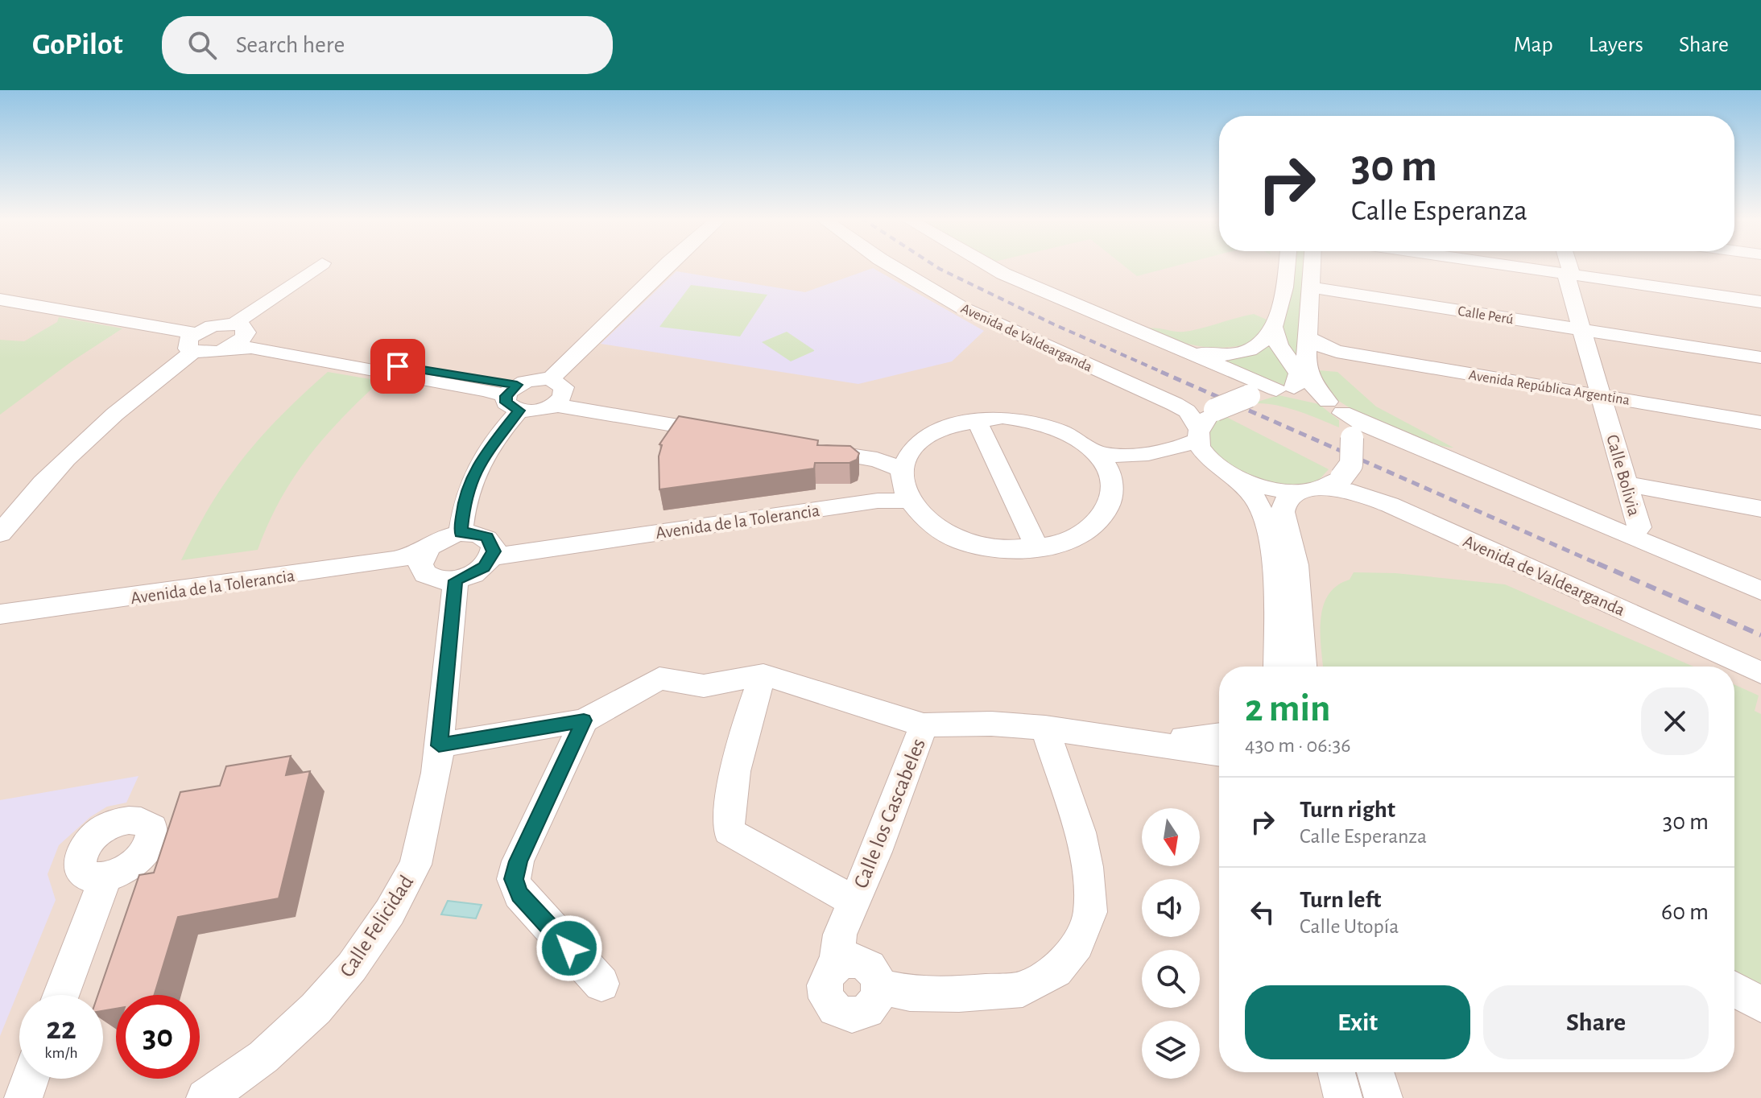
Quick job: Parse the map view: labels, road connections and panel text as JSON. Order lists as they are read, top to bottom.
{
  "streets": {
    "street": [
      "Calle Perú",
      "Avenida de Valdearganda",
      "Avenida República Argentina",
      "Calle Bolivia",
      "Avenida de la Tolerancia",
      "Calle los Cascabeles",
      "Calle Felicidad"
    ]
  },
  "crossings": [
    ["Calle Perú", "Calle Bolivia"],
    ["Avenida República Argentina", "Calle Bolivia"],
    ["Avenida de la Tolerancia", "Calle Felicidad"],
    ["Calle los Cascabeles", "Calle Felicidad"]
  ],
  "north": "bottom",
  "page": {
    "header": "GoPilot",
    "search": "Search here",
    "nav": ["Map", "Layers", "Share"],
    "turn": ["30 m", "Calle Esperanza"],
    "heading": ["2 min", "430 m · 06:36"],
    "list": [
      {
        "name": "Turn right",
        "note": "Calle Esperanza",
        "value": "30 m"
      },
      {
        "name": "Turn left",
        "note": "Calle Utopía",
        "value": "60 m"
      }
    ],
    "buttons": ["Exit", "Share"],
    "speed": "22 km/h",
    "limit": "30"
  }
}
